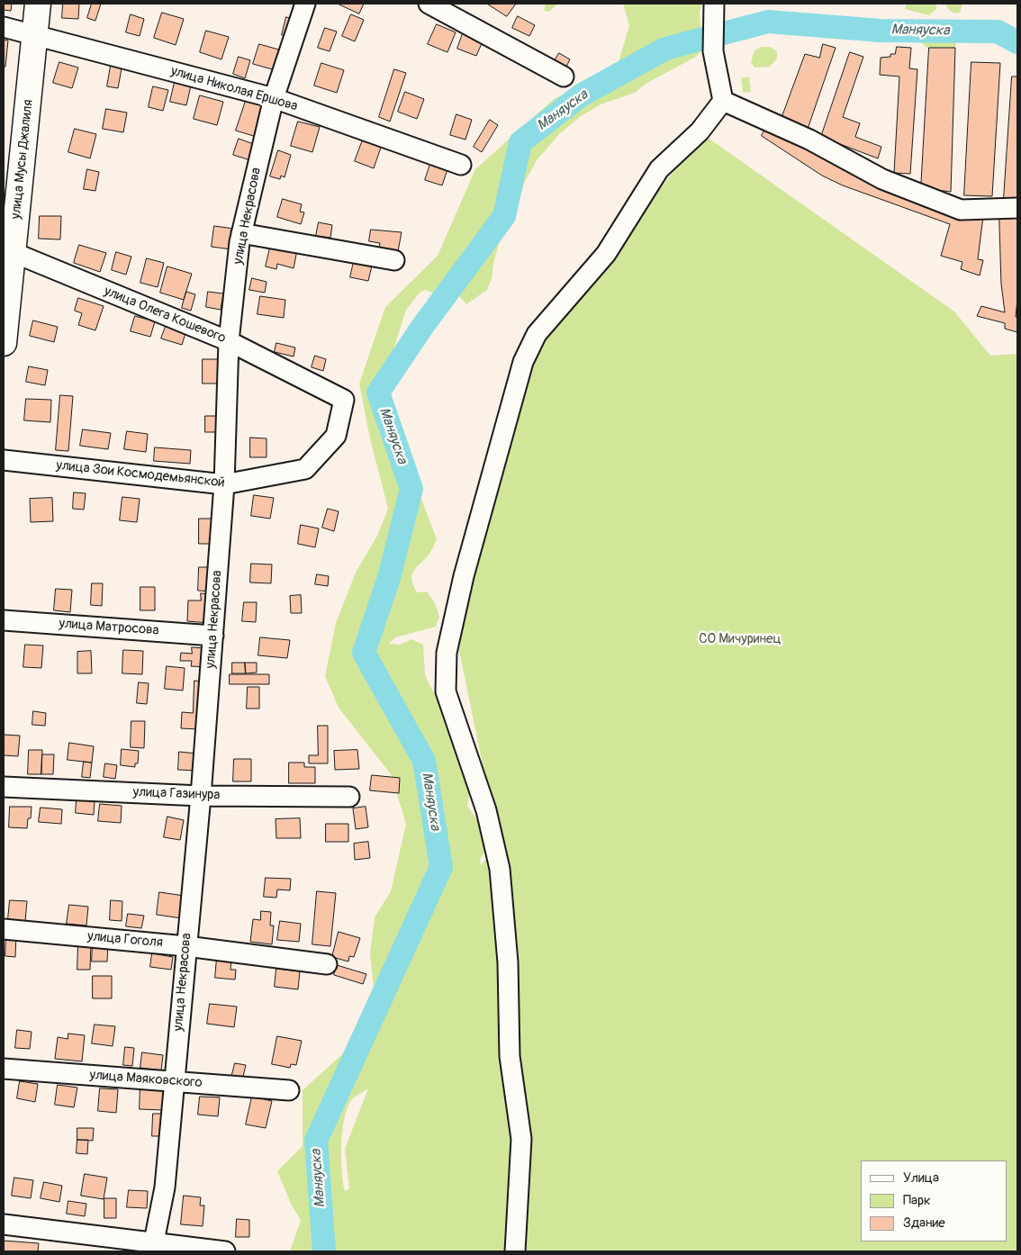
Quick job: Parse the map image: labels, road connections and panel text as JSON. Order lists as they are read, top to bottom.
{
  "streets": {
    "main road": ["улица Мусы Джалиля"],
    "street": [
      "улица Николая Ершова",
      "улица Некрасова",
      "улица Олега Кошевого",
      "улица Зои Космодемьянской",
      "улица Матросова",
      "улица Газинура",
      "улица Гоголя",
      "улица Маяковского"
    ]
  },
  "crossings": [
    ["улица Николая Ершова", "улица Мусы Джалиля"],
    ["улица Николая Ершова", "улица Некрасова"],
    ["улица Мусы Джалиля", "улица Олега Кошевого"],
    ["улица Некрасова", "улица Олега Кошевого"],
    ["улица Некрасова", "улица Зои Космодемьянской"],
    ["улица Некрасова", "улица Матросова"],
    ["улица Некрасова", "улица Газинура"],
    ["улица Некрасова", "улица Гоголя"],
    ["улица Некрасова", "улица Маяковского"],
    ["улица Олега Кошевого", "улица Зои Космодемьянской"]
  ],
  "water": ["Маняуска"],
  "parks": ["СО Мичуринец"],
  "legend": ["Улица", "Парк", "Здание"]
}
